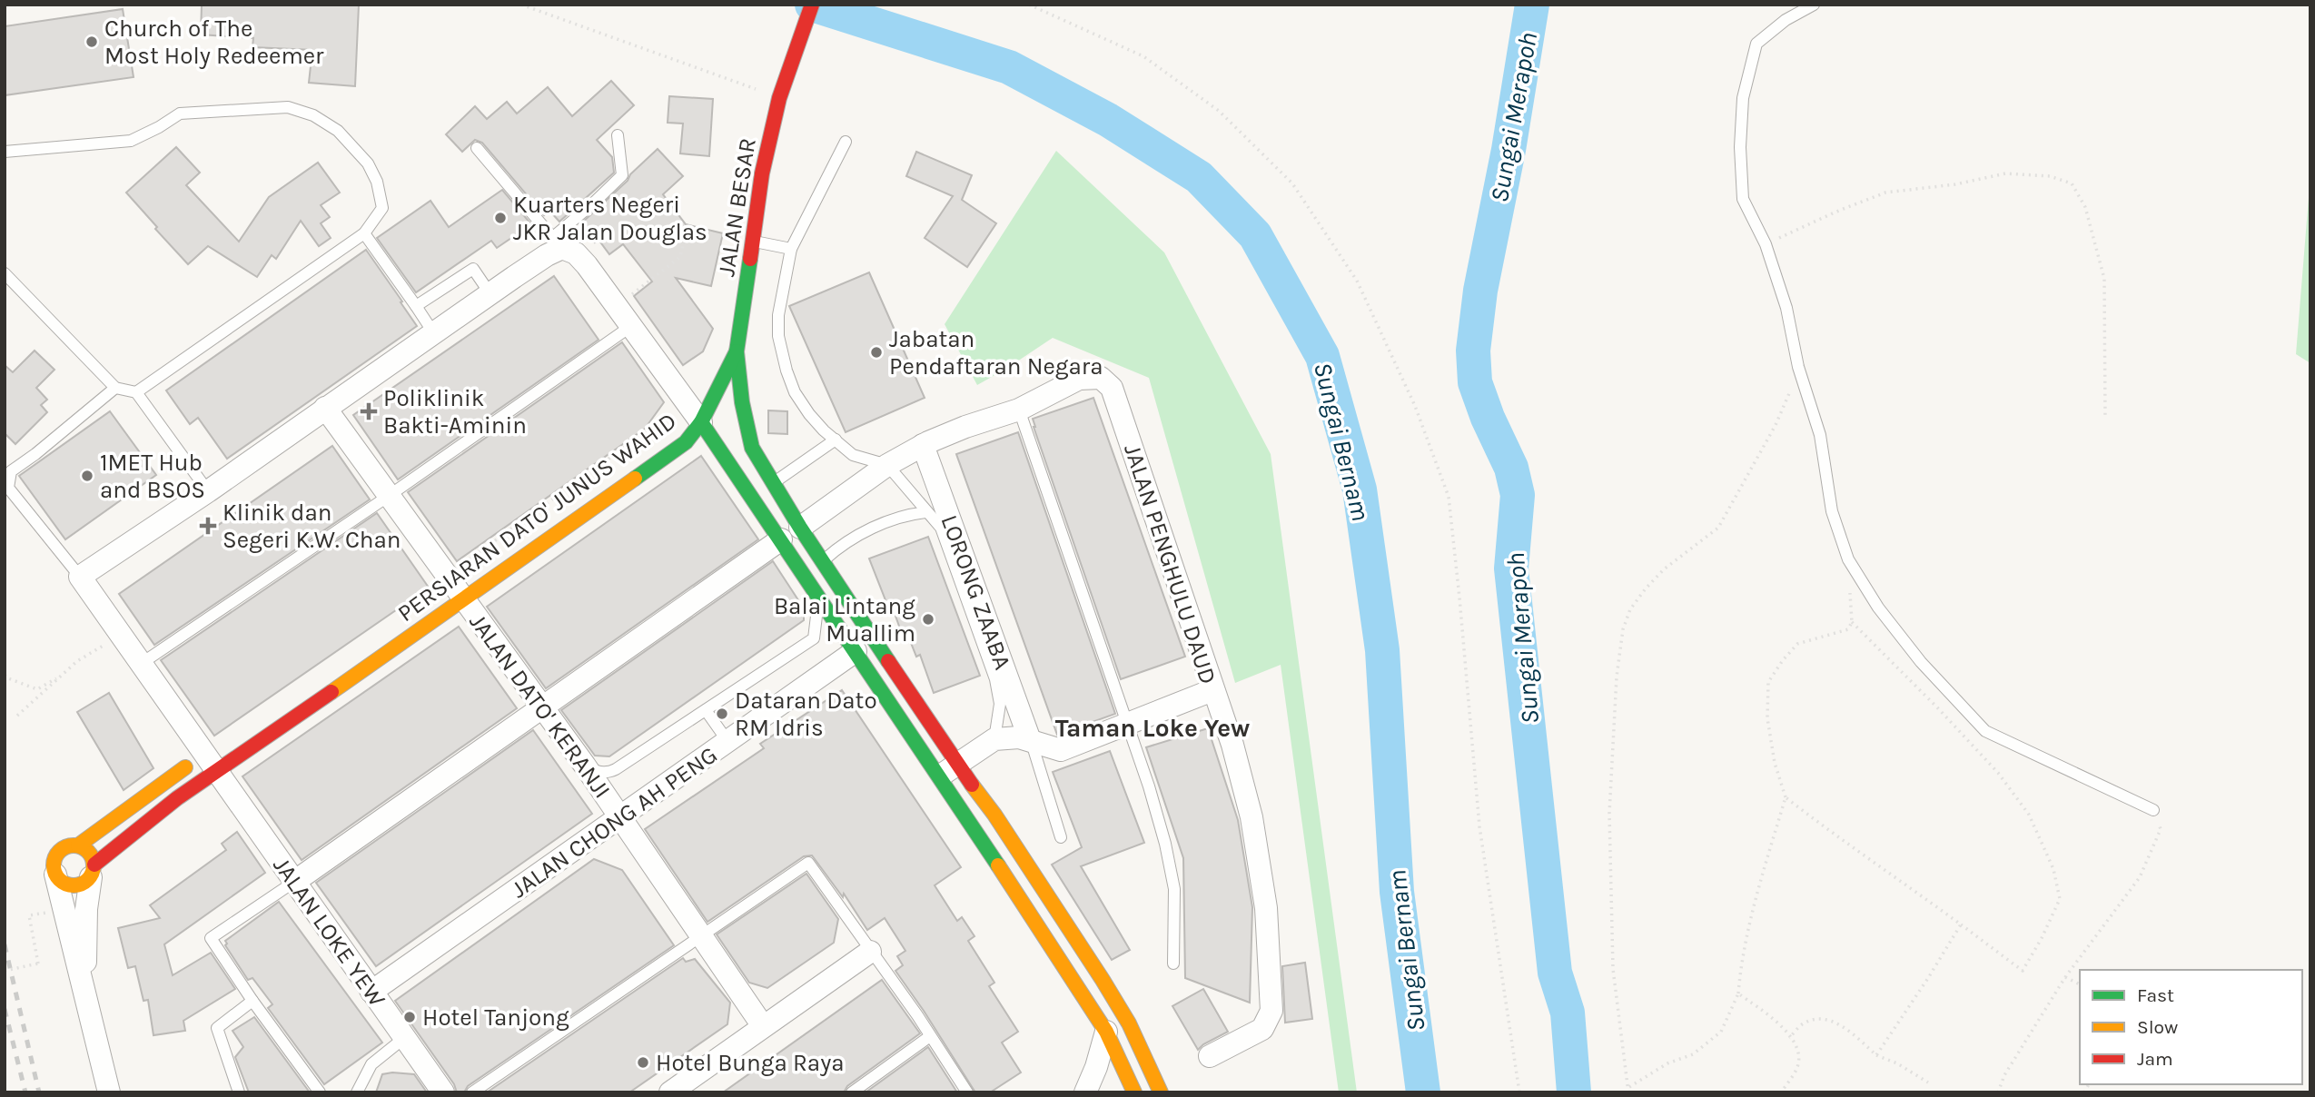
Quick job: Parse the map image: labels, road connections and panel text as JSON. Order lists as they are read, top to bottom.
{
  "streets": {
    "main road": ["JALAN BESAR", "PERSIARAN DATO' JUNUS WAHID"],
    "street": [
      "JALAN PENGHULU DAUD",
      "LORONG ZAABA",
      "JALAN DATO' KERANJI",
      "JALAN CHONG AH PENG",
      "JALAN LOKE YEW"
    ]
  },
  "crossings": [
    ["PERSIARAN DATO' JUNUS WAHID", "JALAN DATO' KERANJI"],
    ["PERSIARAN DATO' JUNUS WAHID", "JALAN LOKE YEW"],
    ["JALAN PENGHULU DAUD", "LORONG ZAABA"],
    ["JALAN DATO' KERANJI", "JALAN CHONG AH PENG"],
    ["JALAN CHONG AH PENG", "JALAN LOKE YEW"]
  ],
  "districts": ["Taman Loke Yew"],
  "water": ["Sungai Merapoh", "Sungai Bernam"],
  "places": {
    "other": [
      "Church of The Most Holy Redeemer",
      "Kuarters Negeri JKR Jalan Douglas",
      "Jabatan Pendaftaran Negara",
      "1MET Hub and BSOS",
      "Balai Lintang Muallim",
      "Dataran Dato RM Idris",
      "Hotel Tanjong",
      "Hotel Bunga Raya"
    ],
    "health": ["Poliklinik Bakti-Aminin", "Klinik dan Segeri K.W. Chan"]
  },
  "legend": ["Fast", "Slow", "Jam"]
}
